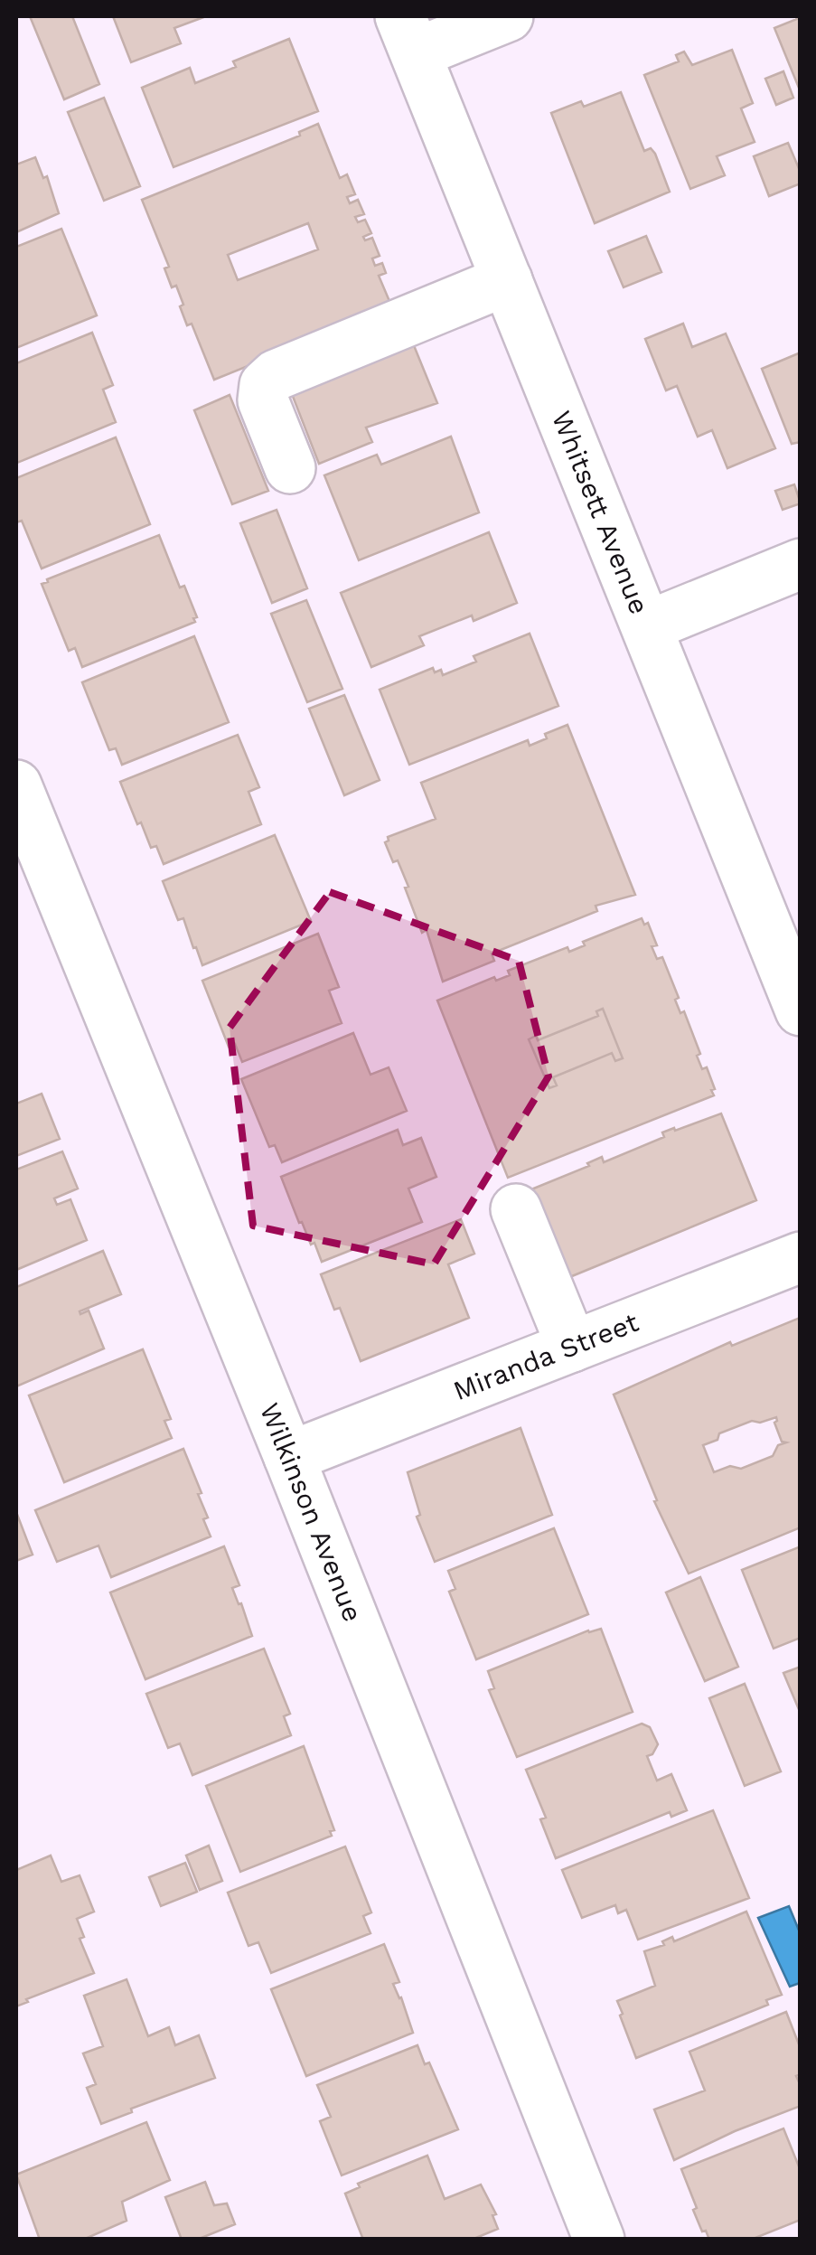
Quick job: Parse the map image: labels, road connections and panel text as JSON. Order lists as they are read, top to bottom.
{
  "streets": {
    "street": ["Whitsett Avenue", "Miranda Street", "Wilkinson Avenue"]
  },
  "crossings": [
    ["Miranda Street", "Wilkinson Avenue"]
  ]
}
